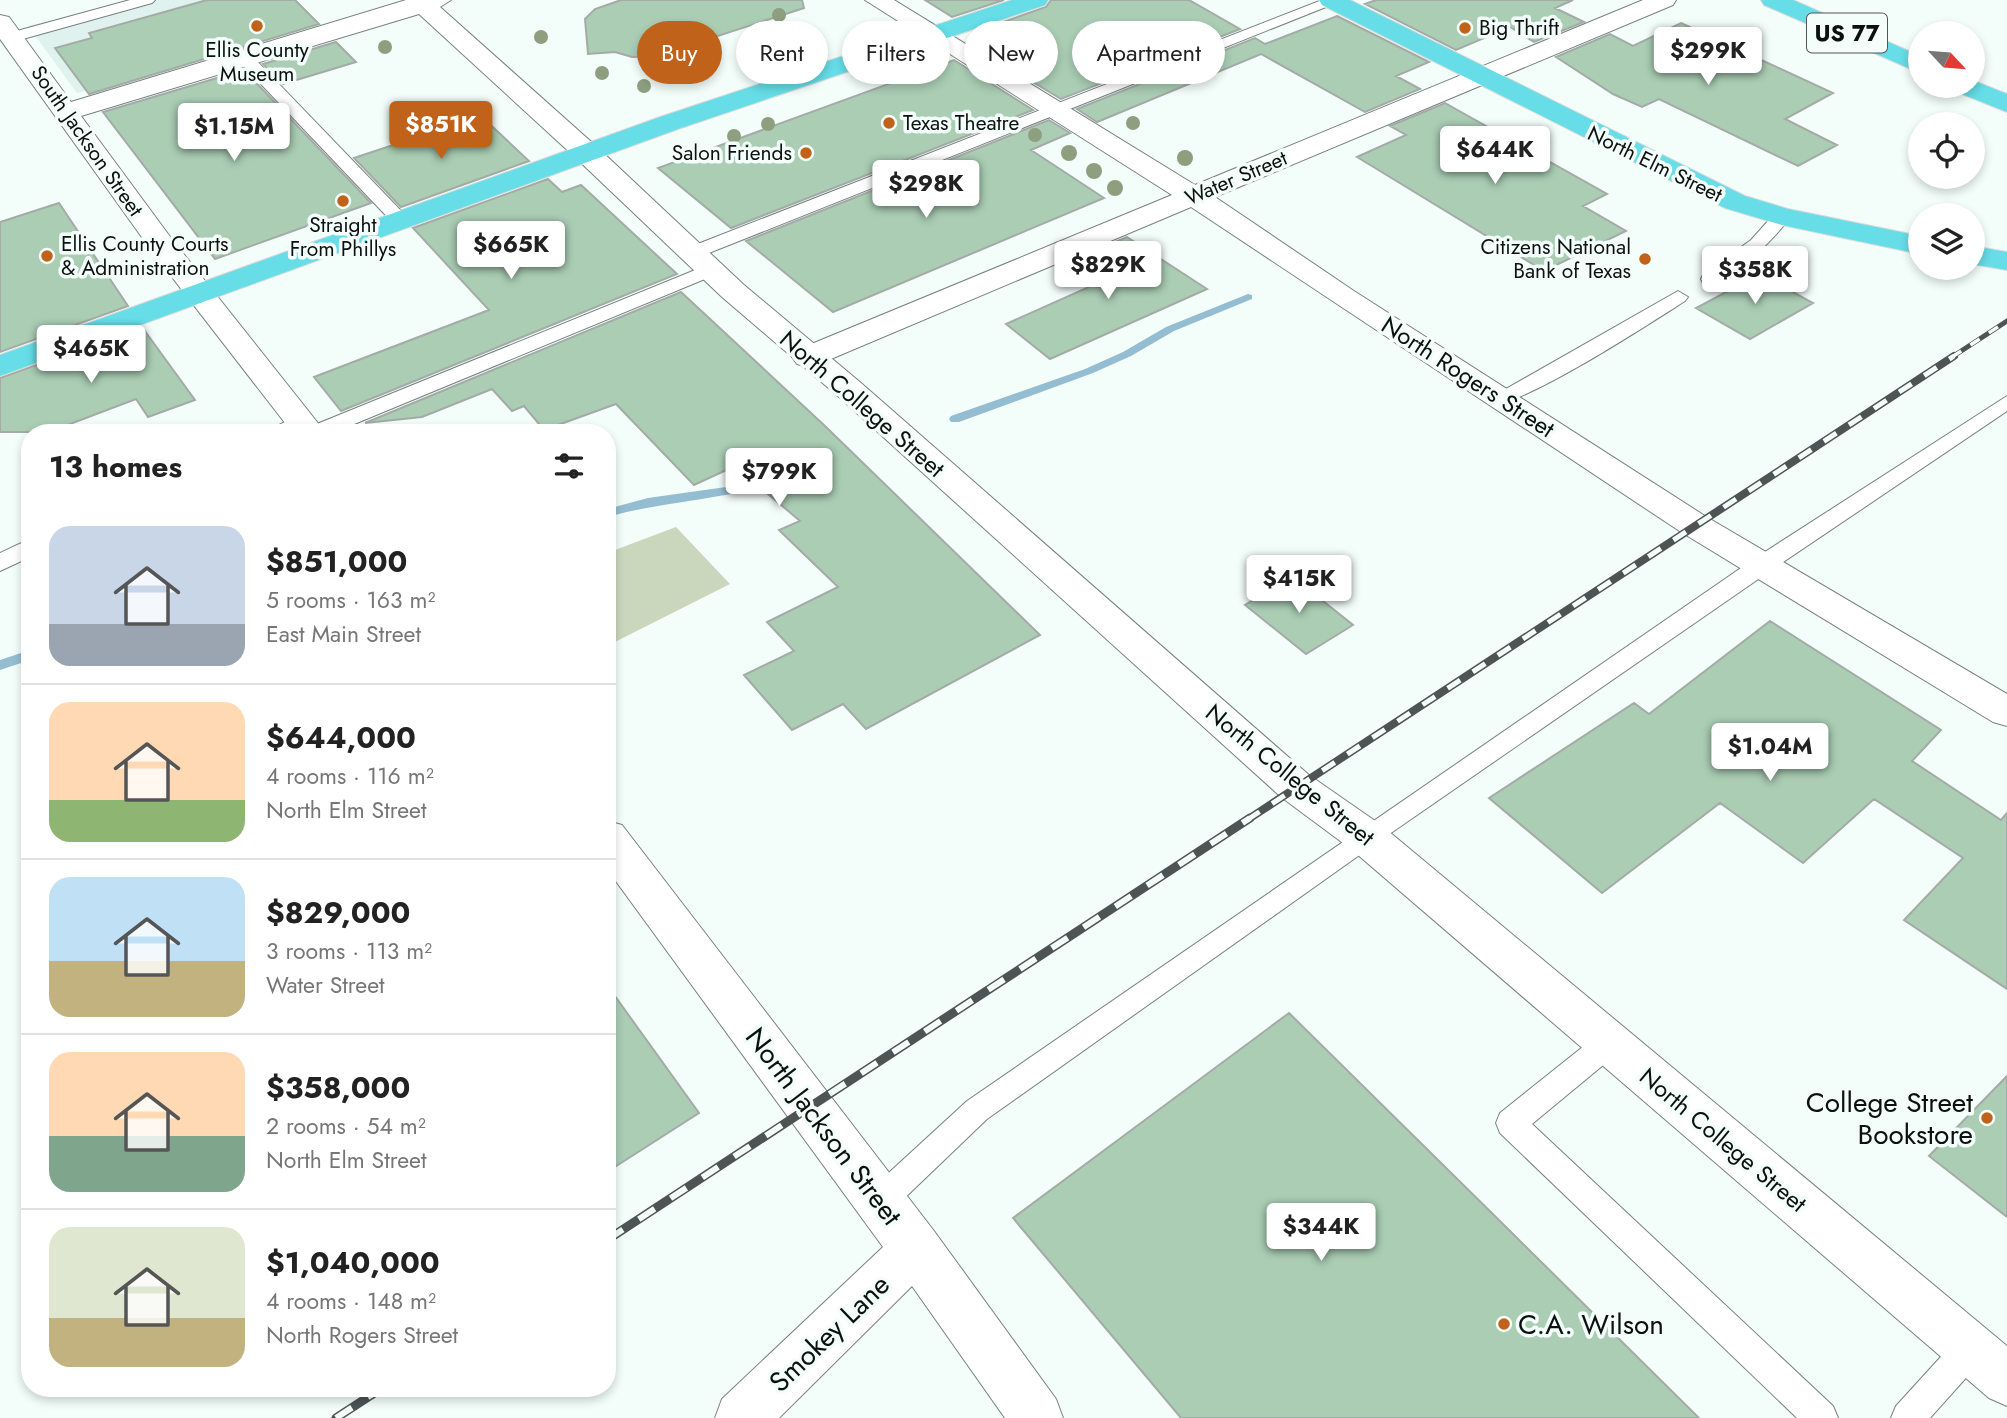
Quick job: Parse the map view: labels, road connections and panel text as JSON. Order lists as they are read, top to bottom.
{
  "streets": {
    "main road": ["US 77", "North Elm Street"],
    "street": [
      "South Jackson Street",
      "Water Street",
      "North Rogers Street",
      "North College Street",
      "North Jackson Street",
      "Smokey Lane"
    ]
  },
  "crossings": [
    ["North Elm Street", "Water Street"],
    ["Water Street", "North Rogers Street"],
    ["Water Street", "North College Street"],
    ["North Jackson Street", "Smokey Lane"]
  ],
  "places": [
    "Ellis County Museum",
    "Big Thrift",
    "Texas Theatre",
    "Salon Friends",
    "Straight From Phillys",
    "Ellis County Courts & Administration",
    "Citizens National Bank of Texas",
    "College Street Bookstore",
    "C.A. Wilson"
  ],
  "north": "bottom right",
  "page": {
    "chip": [
      "Buy",
      "Rent",
      "Filters",
      "New",
      "Apartment"
    ],
    "price": [
      "$299K",
      "$851K",
      "$1.15M",
      "$644K",
      "$298K",
      "$665K",
      "$829K",
      "$358K",
      "$465K",
      "$799K",
      "$415K",
      "$1.04M",
      "$344K"
    ],
    "heading": "13 homes",
    "list": [
      {
        "name": "$851,000",
        "note": "5 rooms · 163 m² · East Main Street"
      },
      {
        "name": "$644,000",
        "note": "4 rooms · 116 m² · North Elm Street"
      },
      {
        "name": "$829,000",
        "note": "3 rooms · 113 m² · Water Street"
      },
      {
        "name": "$358,000",
        "note": "2 rooms · 54 m² · North Elm Street"
      },
      {
        "name": "$1,040,000",
        "note": "4 rooms · 148 m² · North Rogers Street"
      }
    ]
  }
}
